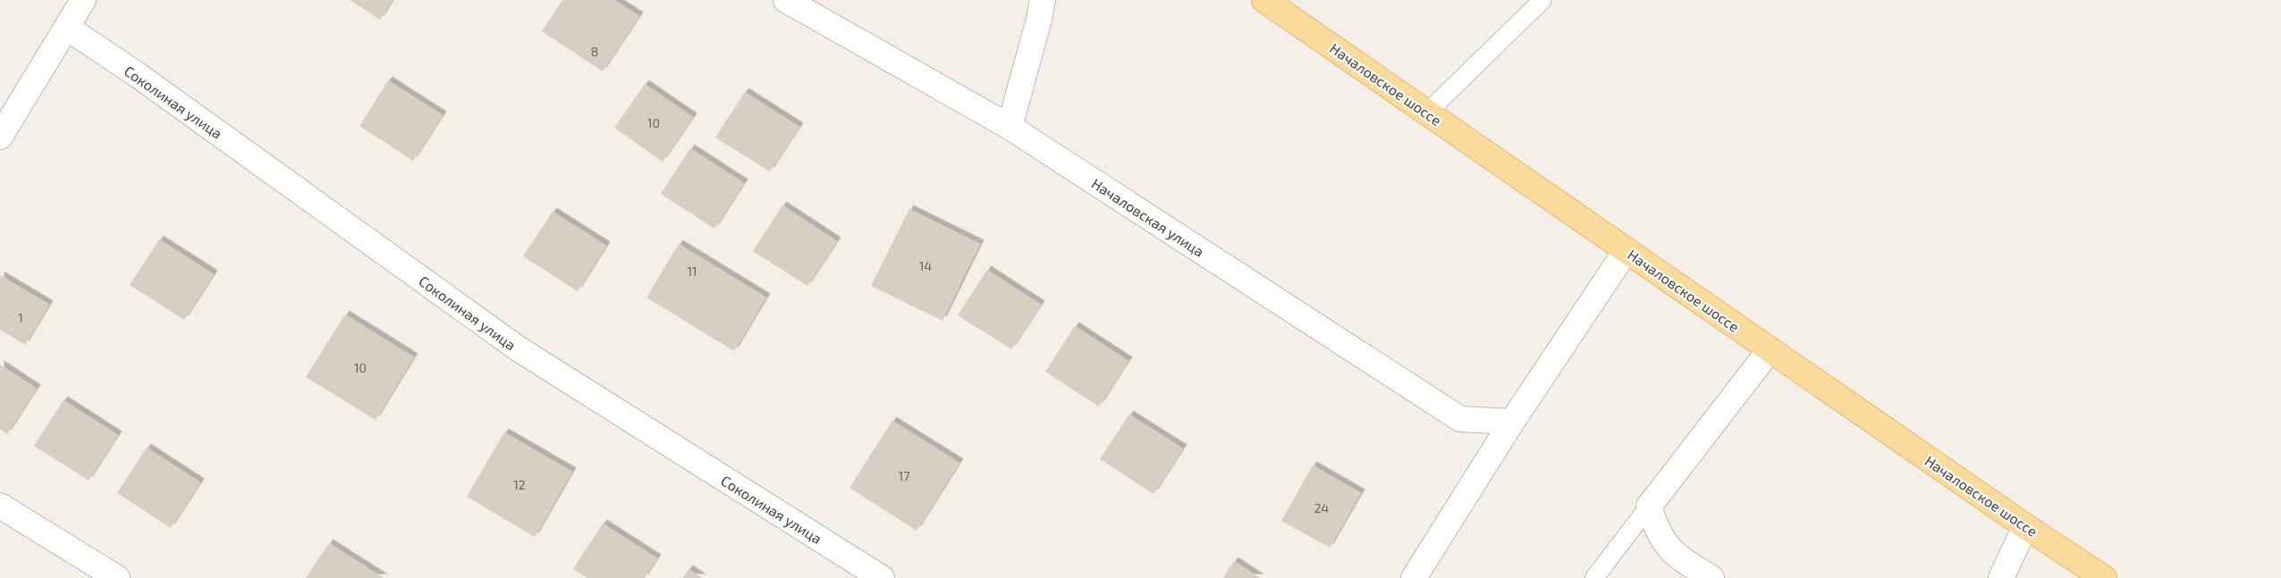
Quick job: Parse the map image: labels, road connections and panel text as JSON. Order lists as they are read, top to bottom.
{
  "streets": {
    "main road": ["Началовское шоссе"],
    "street": ["Соколиная улица", "Началовская улица"]
  },
  "house_numbers": [
    "8",
    "10",
    "14",
    "11",
    "1",
    "10",
    "17",
    "12",
    "24"
  ]
}
